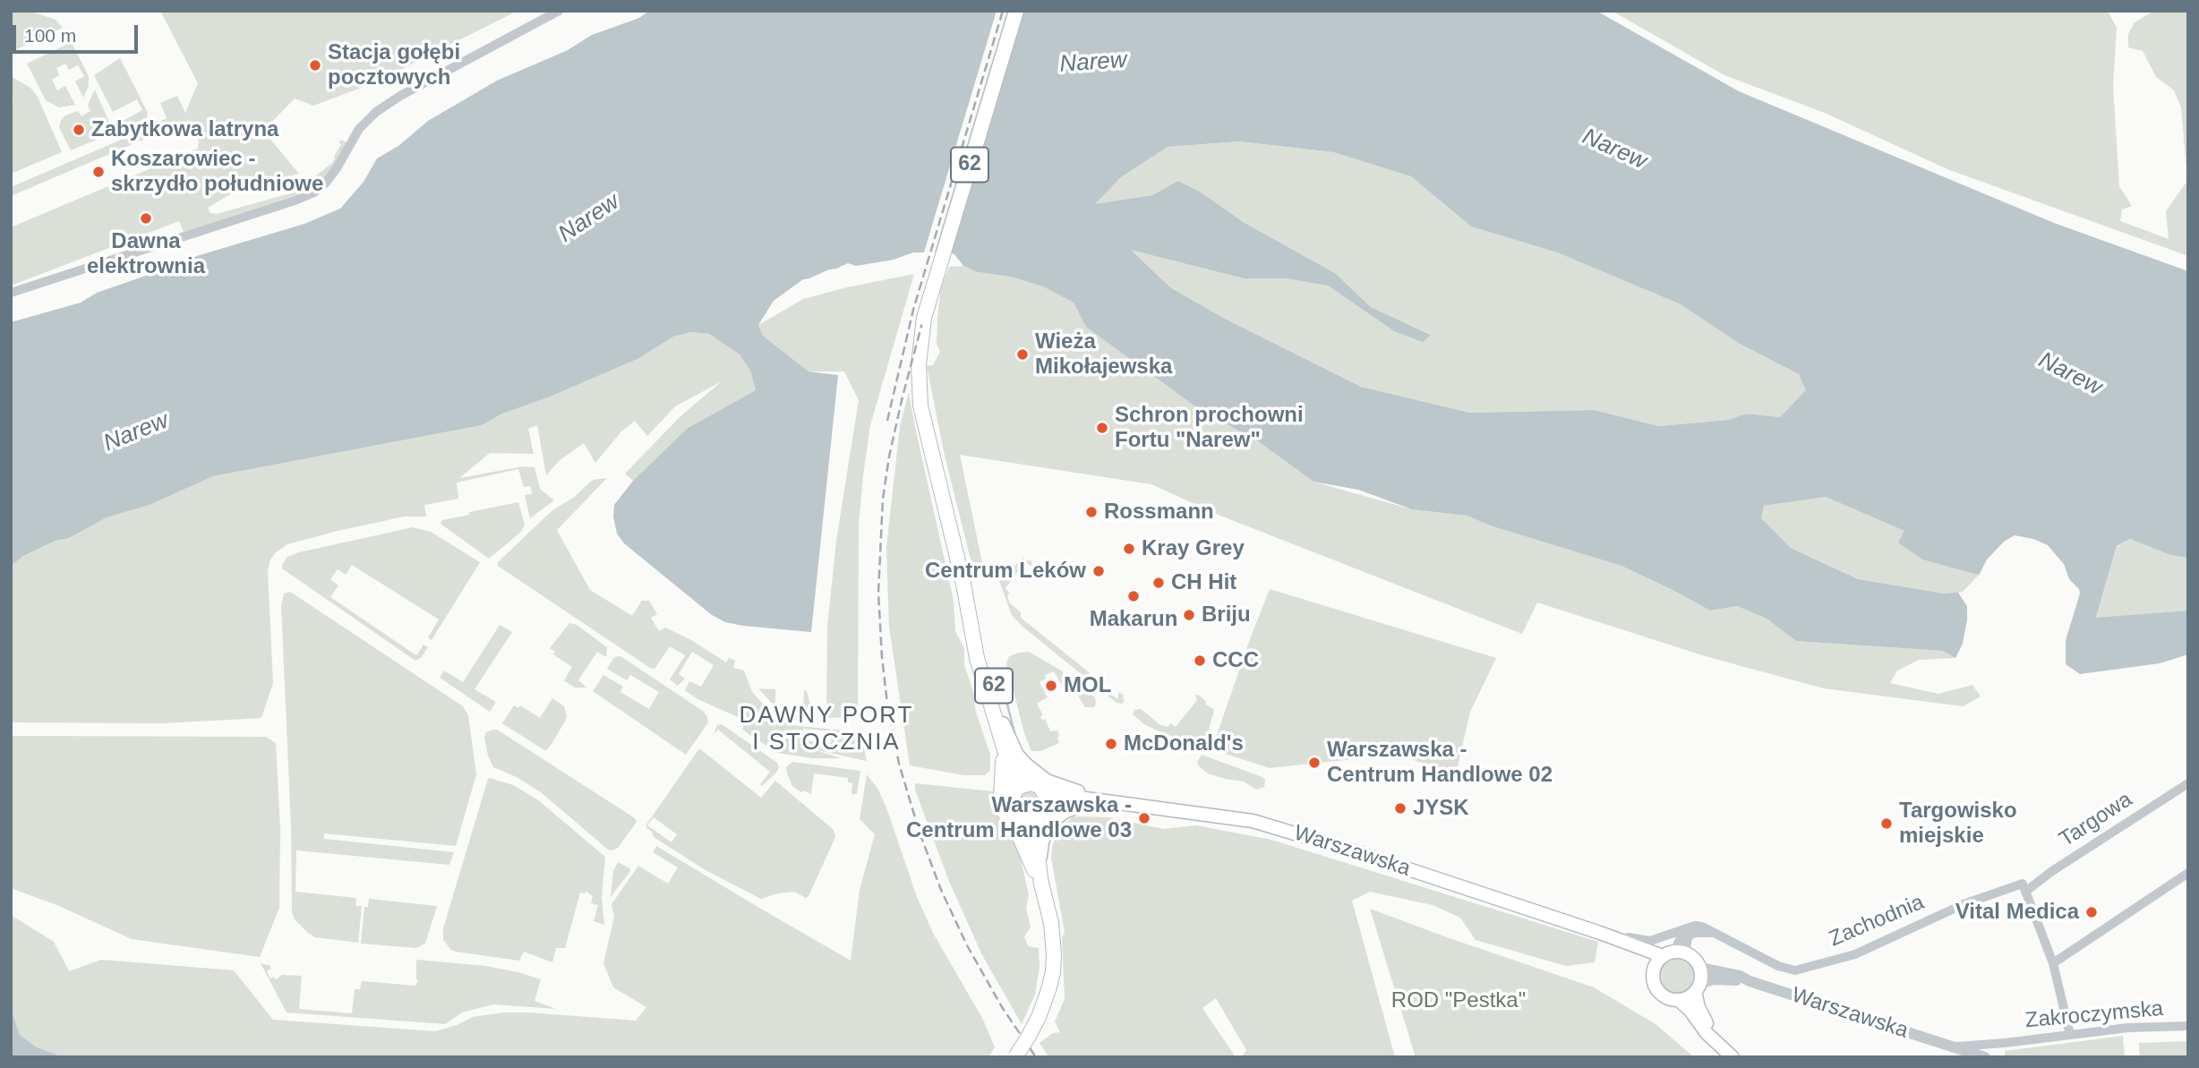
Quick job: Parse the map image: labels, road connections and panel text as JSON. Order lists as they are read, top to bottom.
{
  "streets": {
    "main road": ["62", "Warszawska"],
    "street": ["Targowa", "Zachodnia", "Zakroczymska"]
  },
  "crossings": [
    ["62", "Warszawska"],
    ["Targowa", "Zachodnia"],
    ["Warszawska", "Zachodnia"],
    ["Warszawska", "Zakroczymska"]
  ],
  "districts": ["DAWNY PORT I STOCZNIA"],
  "water": ["Narew"],
  "parks": ["ROD \"Pestka\""],
  "places": [
    "Stacja gołębi pocztowych",
    "Zabytkowa latryna",
    "Koszarowiec - skrzydło południowe",
    "Dawna elektrownia",
    "Wieża Mikołajewska",
    "Schron prochowni Fortu \"Narew\"",
    "Rossmann",
    "Kray Grey",
    "Centrum Leków",
    "CH Hit",
    "Makarun",
    "Briju",
    "CCC",
    "MOL",
    "McDonald's",
    "Warszawska - Centrum Handlowe 02",
    "JYSK",
    "Warszawska - Centrum Handlowe 03",
    "Targowisko miejskie",
    "Vital Medica"
  ],
  "scale_bar": "100 m"
}
